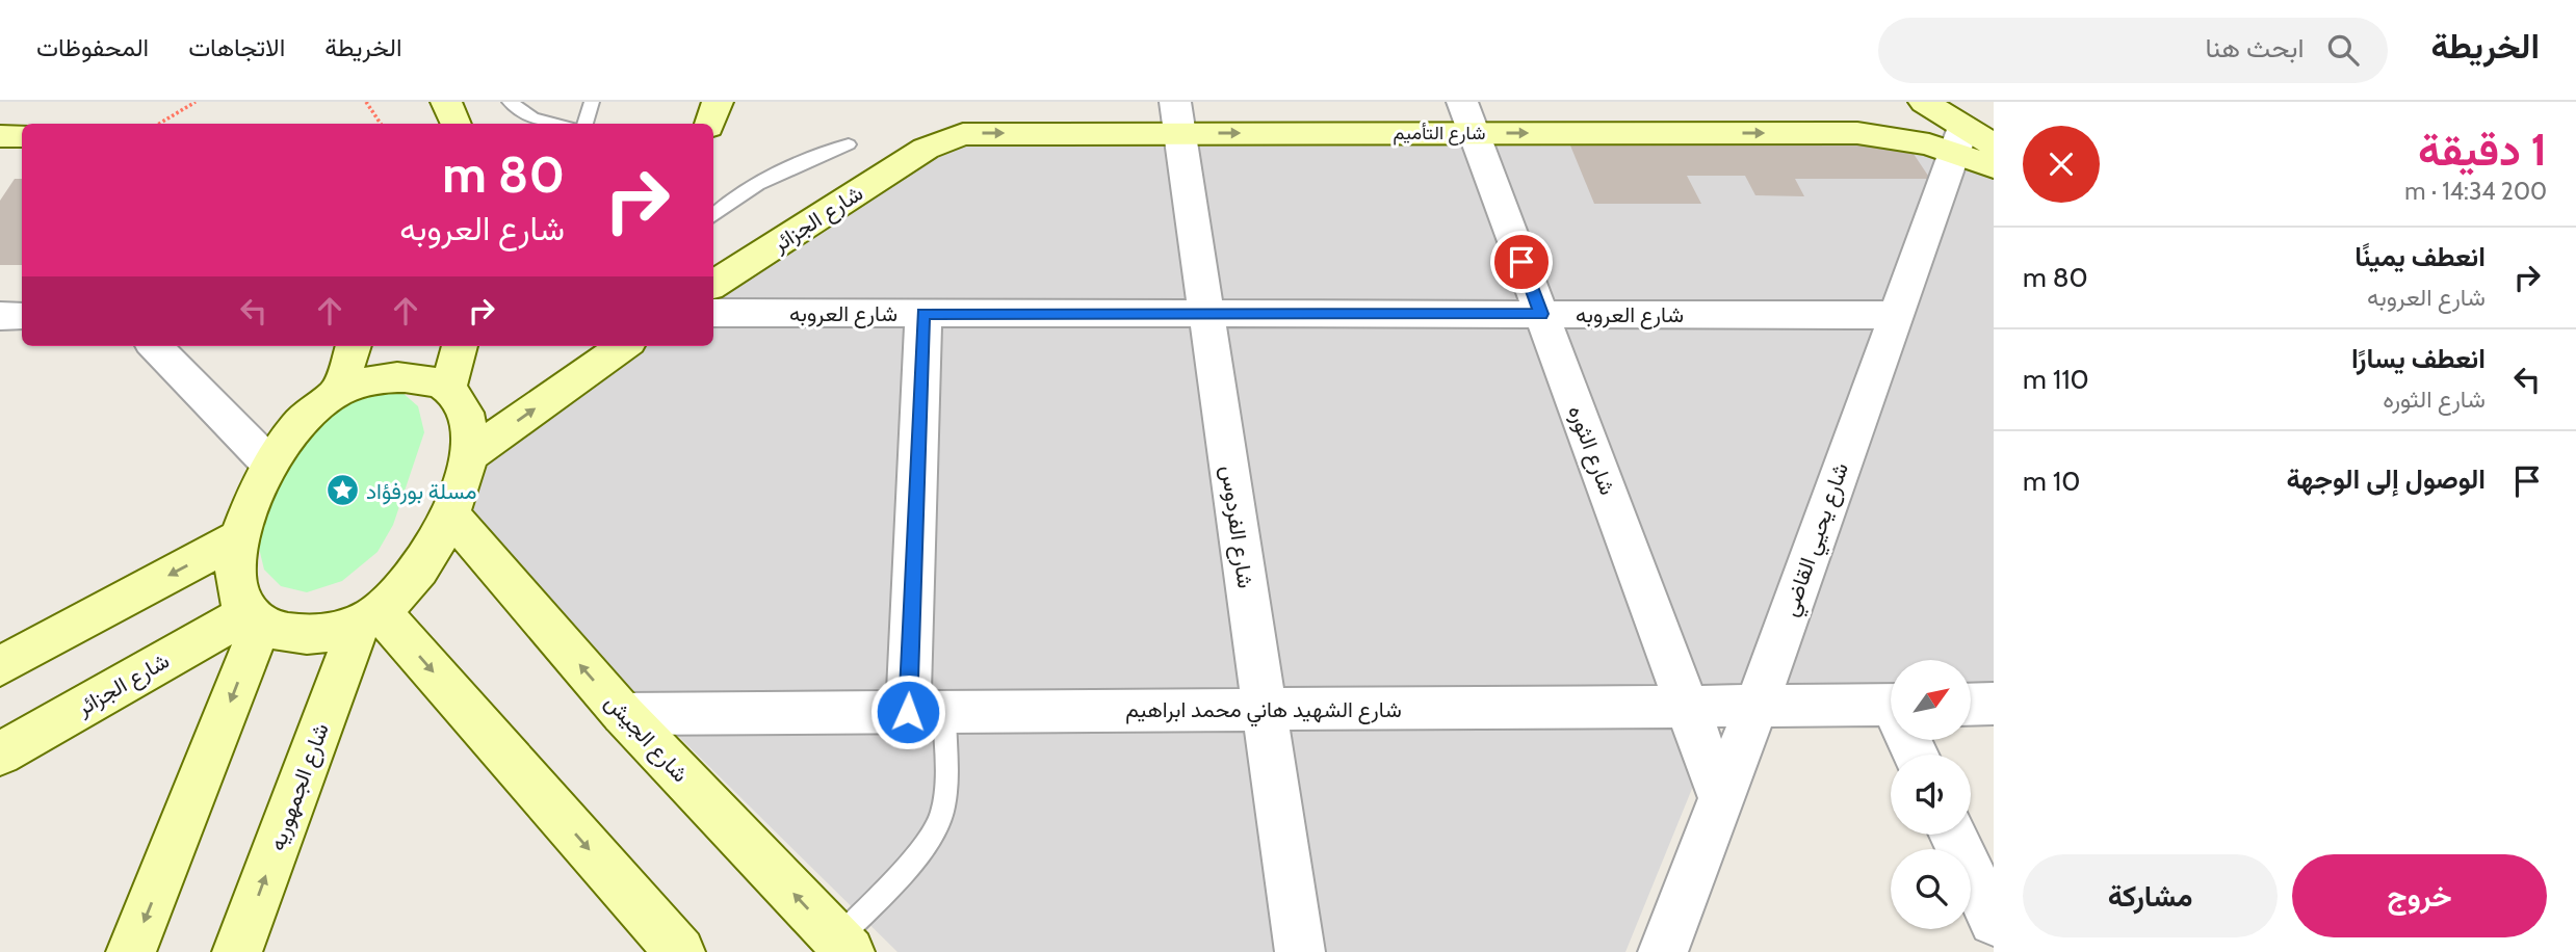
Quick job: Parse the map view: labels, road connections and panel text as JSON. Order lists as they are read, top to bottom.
{
  "streets": {
    "street": [
      "شارع التأميم",
      "شارع الجزائر",
      "شارع العروبه",
      "شارع الثوره",
      "شارع الفردوس",
      "شارع يحيي القاضي",
      "شارع الشهيد هاني محمد ابراهيم",
      "شارع الجيش",
      "شارع الجمهوريه"
    ]
  },
  "crossings": [
    ["شارع التأميم", "شارع الجزائر"],
    ["شارع التأميم", "شارع الثوره"],
    ["شارع التأميم", "شارع الفردوس"],
    ["شارع التأميم", "شارع يحيي القاضي"],
    ["شارع الجزائر", "شارع الجيش"],
    ["شارع الجزائر", "شارع الجمهوريه"],
    ["شارع العروبه", "شارع الثوره"],
    ["شارع العروبه", "شارع الفردوس"],
    ["شارع العروبه", "شارع يحيي القاضي"],
    ["شارع الثوره", "شارع يحيي القاضي"],
    ["شارع الثوره", "شارع الشهيد هاني محمد ابراهيم"],
    ["شارع الفردوس", "شارع الشهيد هاني محمد ابراهيم"],
    ["شارع يحيي القاضي", "شارع الشهيد هاني محمد ابراهيم"],
    ["شارع الشهيد هاني محمد ابراهيم", "شارع الجيش"],
    ["شارع الجيش", "شارع الجمهوريه"]
  ],
  "one_way": ["شارع التأميم"],
  "places": {
    "place": ["مسلة بورفؤاد"]
  },
  "north": "top right",
  "page": {
    "header": "الخريطة",
    "search": "ابحث هنا",
    "nav": ["الخريطة", "الاتجاهات", "المحفوظات"],
    "heading": ["1 دقيقة", "200 m · 14:34"],
    "turn": ["80 m", "شارع العروبه"],
    "list": [
      {
        "name": "انعطف يمينًا",
        "note": "شارع العروبه",
        "value": "80 m"
      },
      {
        "name": "انعطف يسارًا",
        "note": "شارع الثوره",
        "value": "110 m"
      },
      {
        "name": "الوصول إلى الوجهة",
        "value": "10 m"
      }
    ],
    "buttons": ["خروج", "مشاركة"]
  }
}
